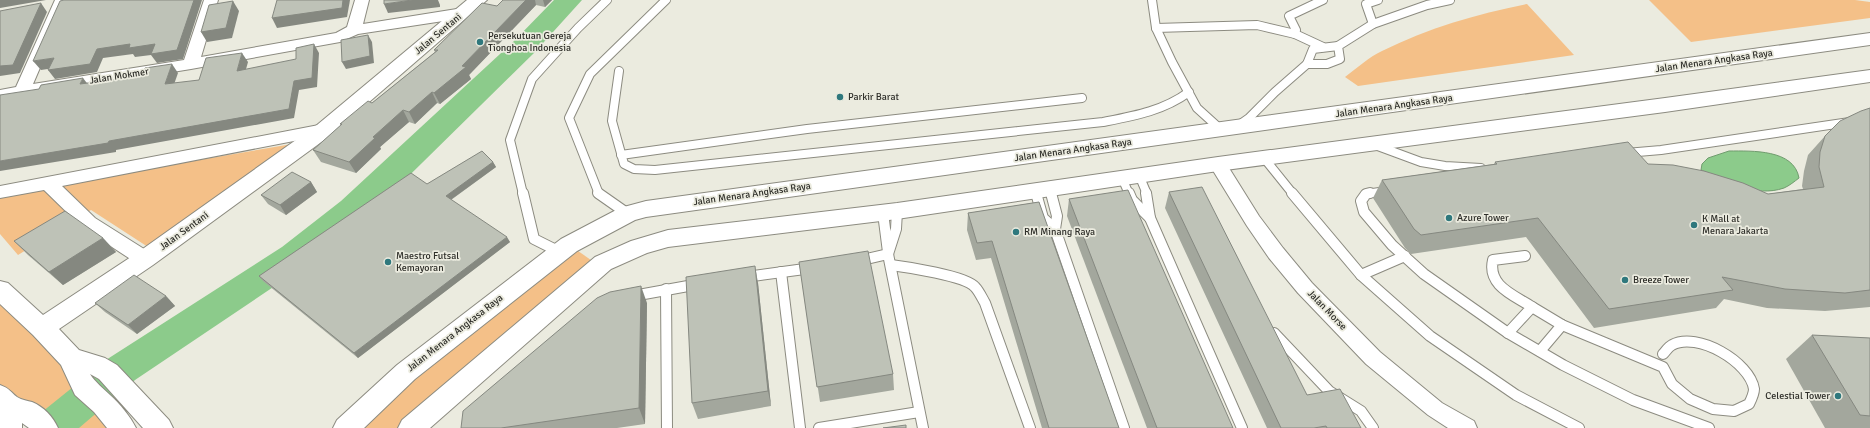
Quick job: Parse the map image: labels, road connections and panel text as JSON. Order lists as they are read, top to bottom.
{
  "streets": {
    "street": [
      "Jalan Sentani",
      "Jalan Menara Angkasa Raya",
      "Jalan Mokmer",
      "Jalan Morse"
    ]
  },
  "crossings": [
    ["Jalan Sentani", "Jalan Mokmer"]
  ],
  "places": [
    "Persekutuan Gereja Tionghoa Indonesia",
    "Parkir Barat",
    "Azure Tower",
    "K Mall at Menara Jakarta",
    "RM Minang Raya",
    "Maestro Futsal Kemayoran",
    "Breeze Tower",
    "Celestial Tower"
  ]
}
